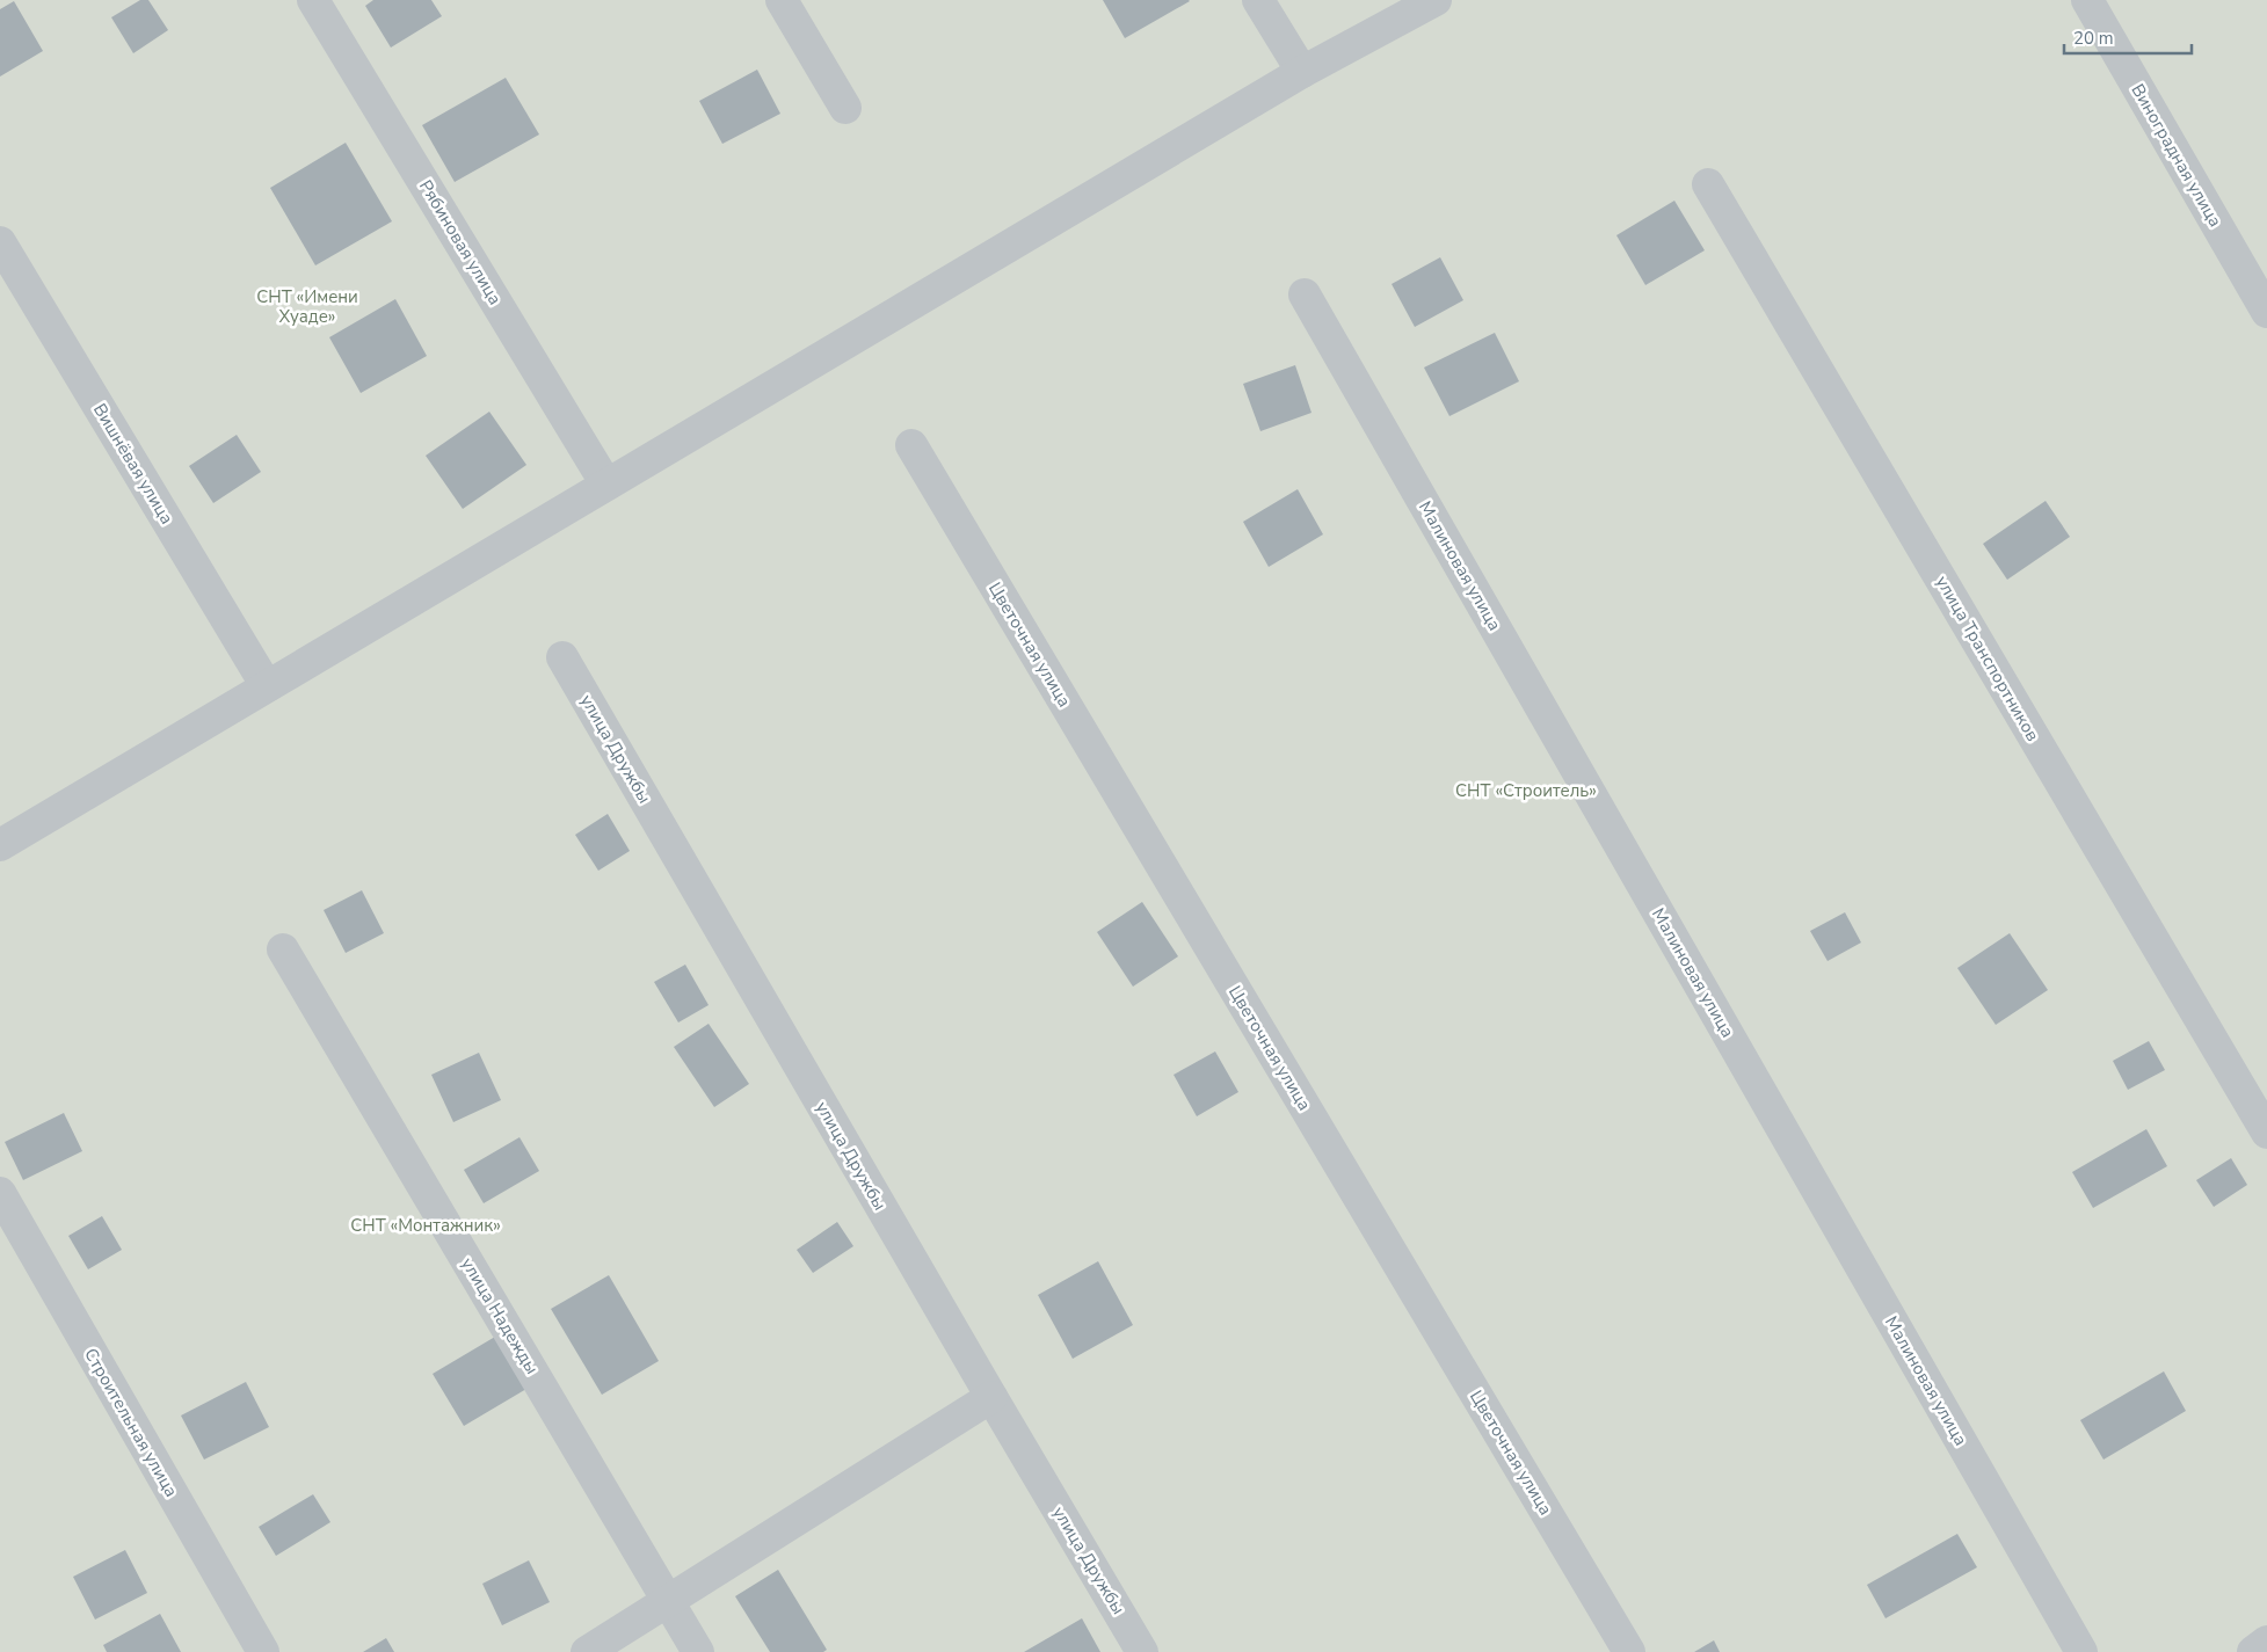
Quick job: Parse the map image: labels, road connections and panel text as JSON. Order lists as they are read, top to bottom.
{
  "streets": {
    "street": [
      "Виноградная улица",
      "Рябиновая улица",
      "Вишнёвая улица",
      "Малиновая улица",
      "Цветочная улица",
      "улица Транспортников",
      "улица Дружбы",
      "улица Надежды",
      "Строительная улица"
    ]
  },
  "parks": ["СНТ «Имени Хуаде»", "СНТ «Строитель»", "СНТ «Монтажник»"],
  "scale_bar": "20 m"
}
